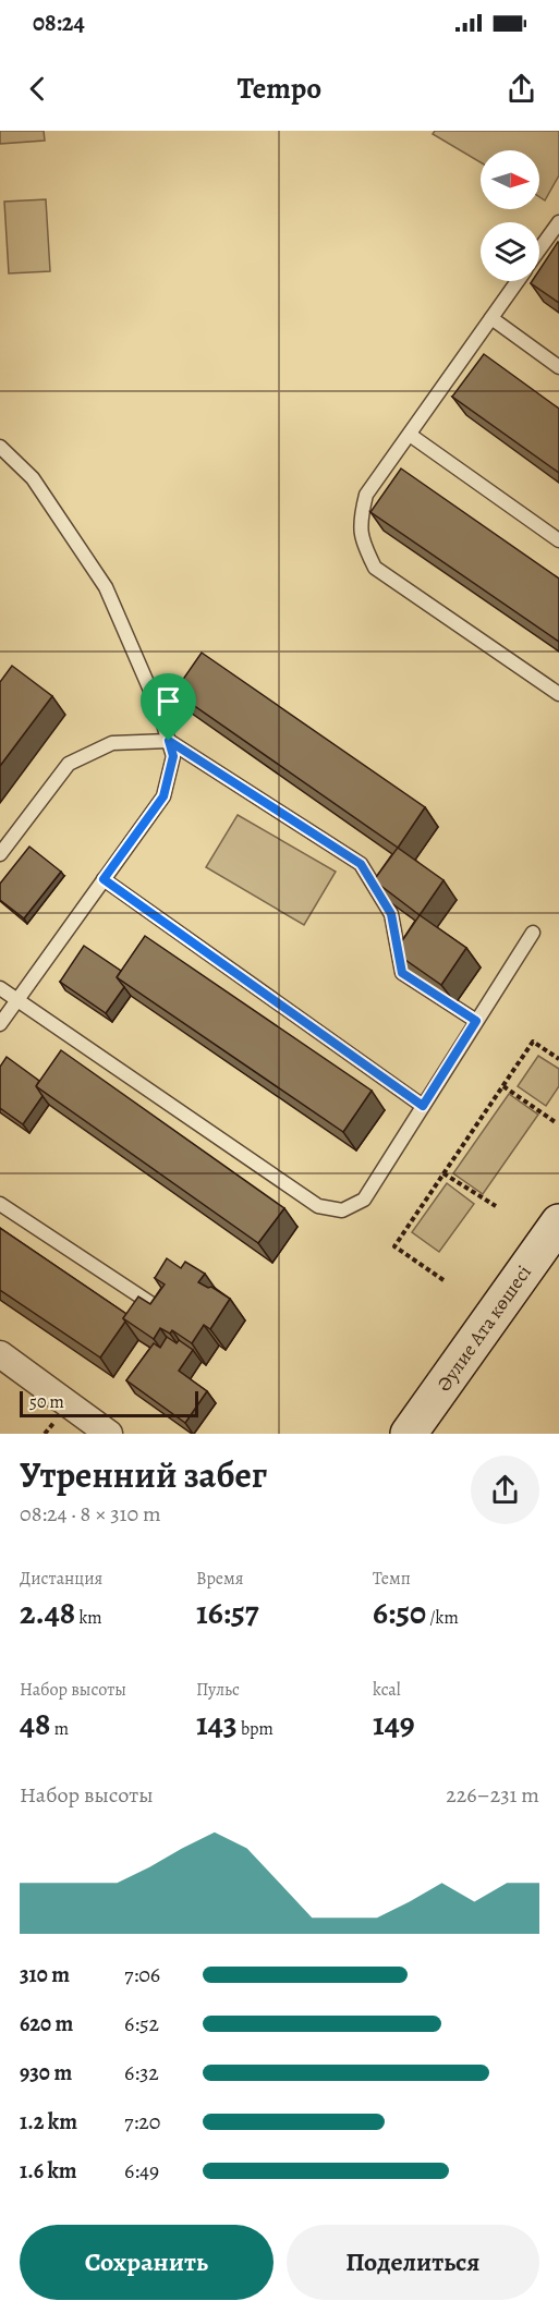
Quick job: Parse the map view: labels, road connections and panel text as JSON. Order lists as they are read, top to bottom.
{
  "streets": {
    "main road": ["Әулие Ата көшесі"]
  },
  "scale_bar": "50 m",
  "north": "right",
  "page": {
    "status": "08:24",
    "header": "Tempo",
    "scale": "50 m",
    "heading": ["Утренний забег", "08:24 · 8 × 310 m"],
    "stats": [
      ["Дистанция", "2.48 km"],
      ["Время", "16:57"],
      ["Темп", "6:50 /km"],
      ["Набор высоты", "48 m"],
      ["Пульс", "143 bpm"],
      ["kcal", "149"]
    ],
    "chart": ["Набор высоты", "226–231 m"],
    "list": [
      {
        "name": "310 m",
        "note": "7:06"
      },
      {
        "name": "620 m",
        "note": "6:52"
      },
      {
        "name": "930 m",
        "note": "6:32"
      },
      {
        "name": "1.2 km",
        "note": "7:20"
      },
      {
        "name": "1.6 km",
        "note": "6:49"
      }
    ],
    "buttons": ["Сохранить", "Поделиться"]
  }
}
